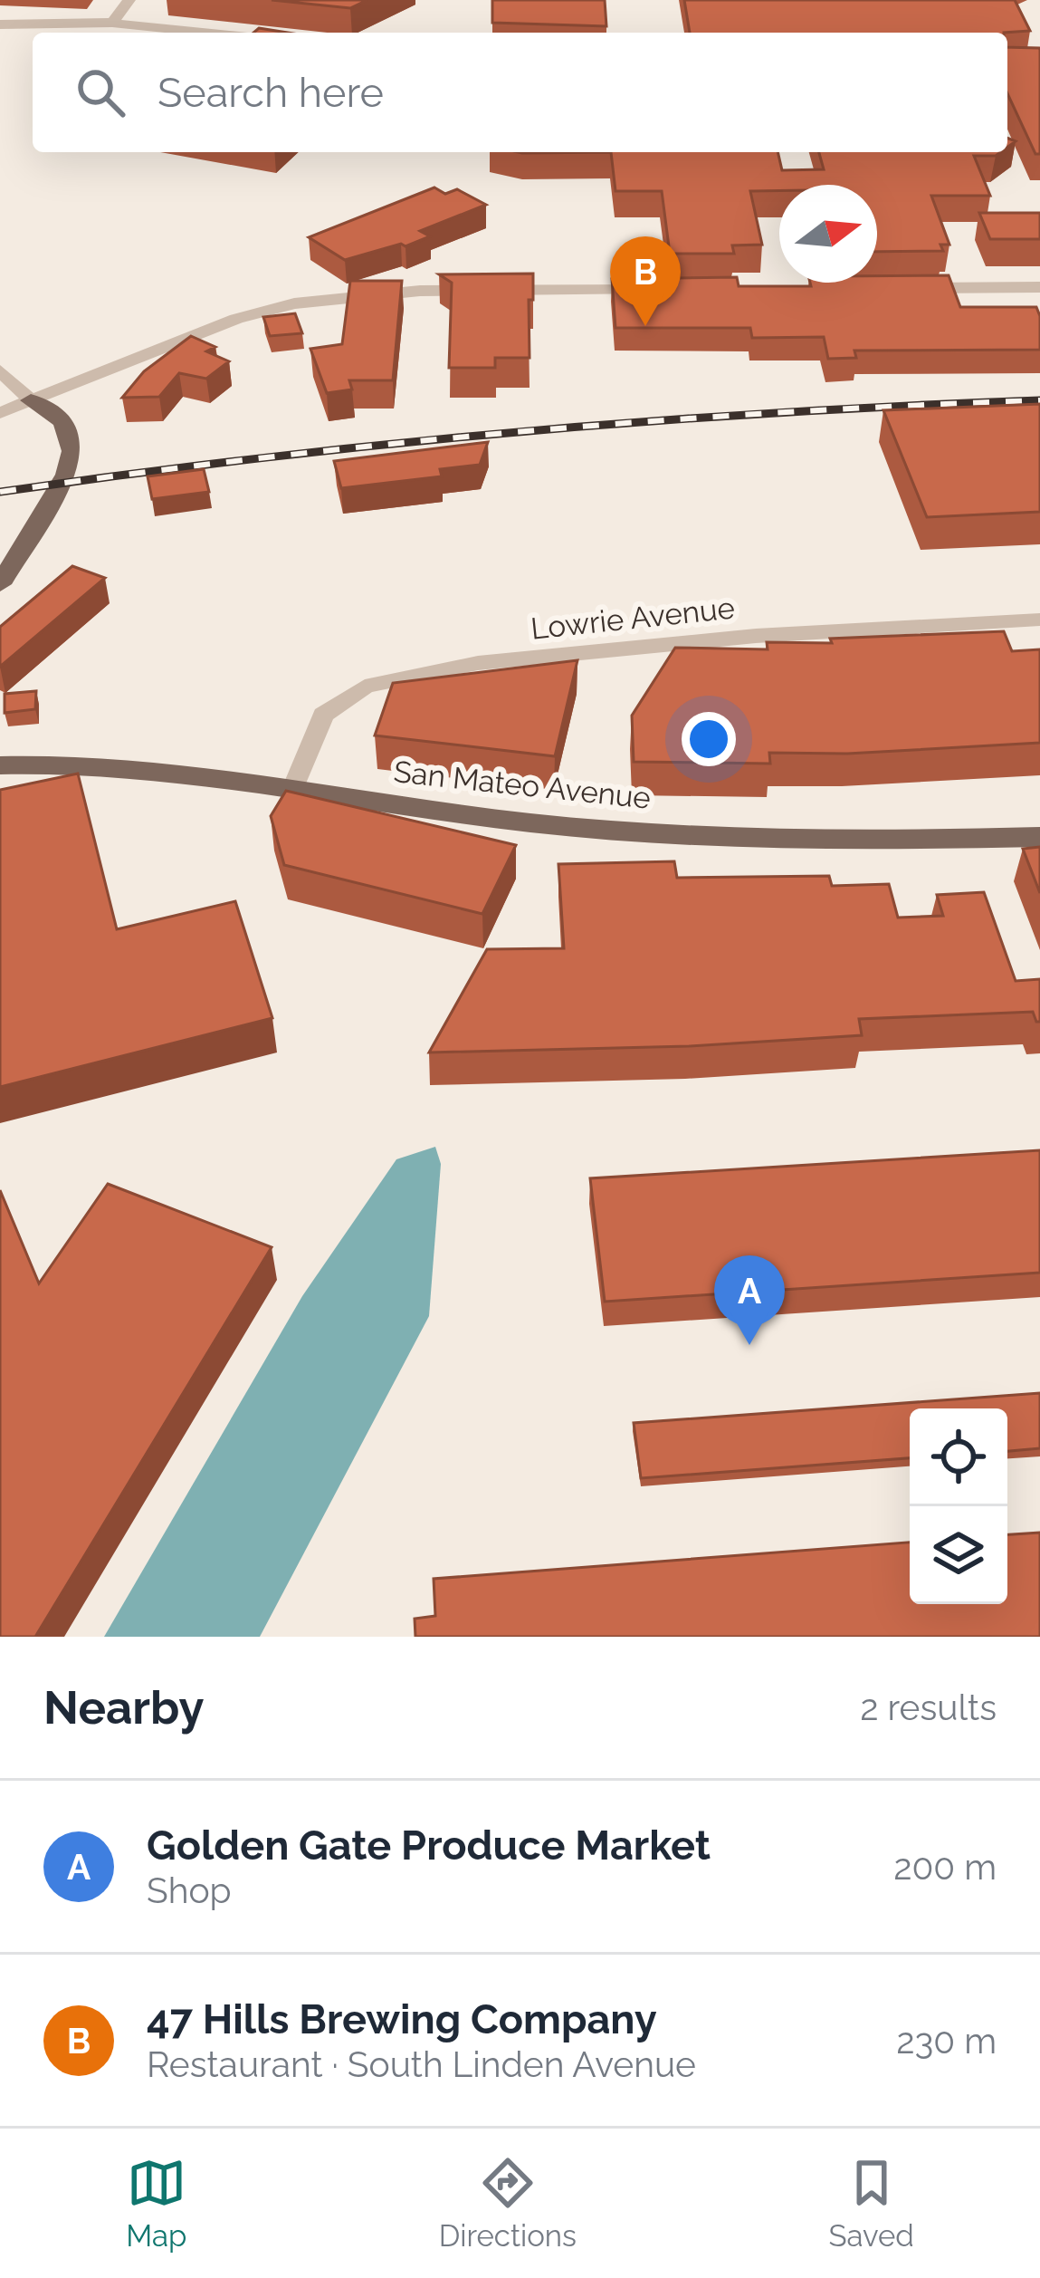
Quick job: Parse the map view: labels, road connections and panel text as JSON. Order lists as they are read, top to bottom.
{
  "streets": {
    "main road": ["San Mateo Avenue"],
    "street": ["Lowrie Avenue"]
  },
  "crossings": [
    ["Lowrie Avenue", "San Mateo Avenue"]
  ],
  "north": "right",
  "page": {
    "search": "Search here",
    "pins": ["B", "A"],
    "heading": ["Nearby", "2 results"],
    "list": [
      {
        "mark": "A",
        "name": "Golden Gate Produce Market",
        "note": "Shop",
        "value": "200 m"
      },
      {
        "mark": "B",
        "name": "47 Hills Brewing Company",
        "note": "Restaurant · South Linden Avenue",
        "value": "230 m"
      }
    ],
    "nav": ["Map", "Directions", "Saved"]
  }
}
